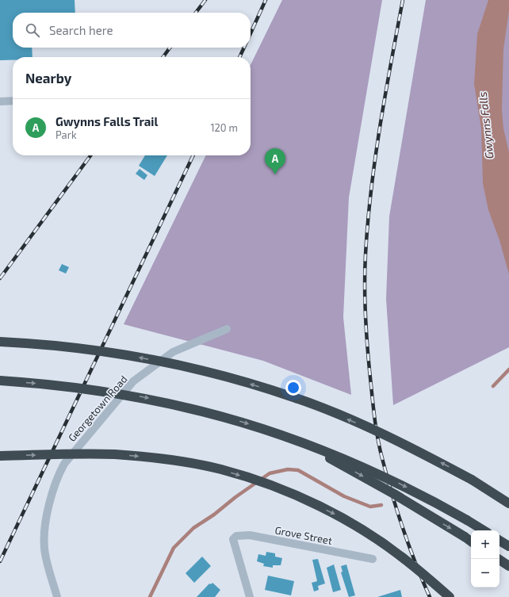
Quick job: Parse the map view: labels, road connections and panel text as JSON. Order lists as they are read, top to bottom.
{
  "streets": {
    "street": ["Georgetown Road", "Grove Street"]
  },
  "water": ["Gwynns Falls"],
  "page": {
    "search": "Search here",
    "heading": "Nearby",
    "list": [
      {
        "mark": "A",
        "name": "Gwynns Falls Trail",
        "note": "Park",
        "value": "120 m"
      }
    ],
    "pins": "A",
    "map_buttons": ["+", "−"]
  }
}
